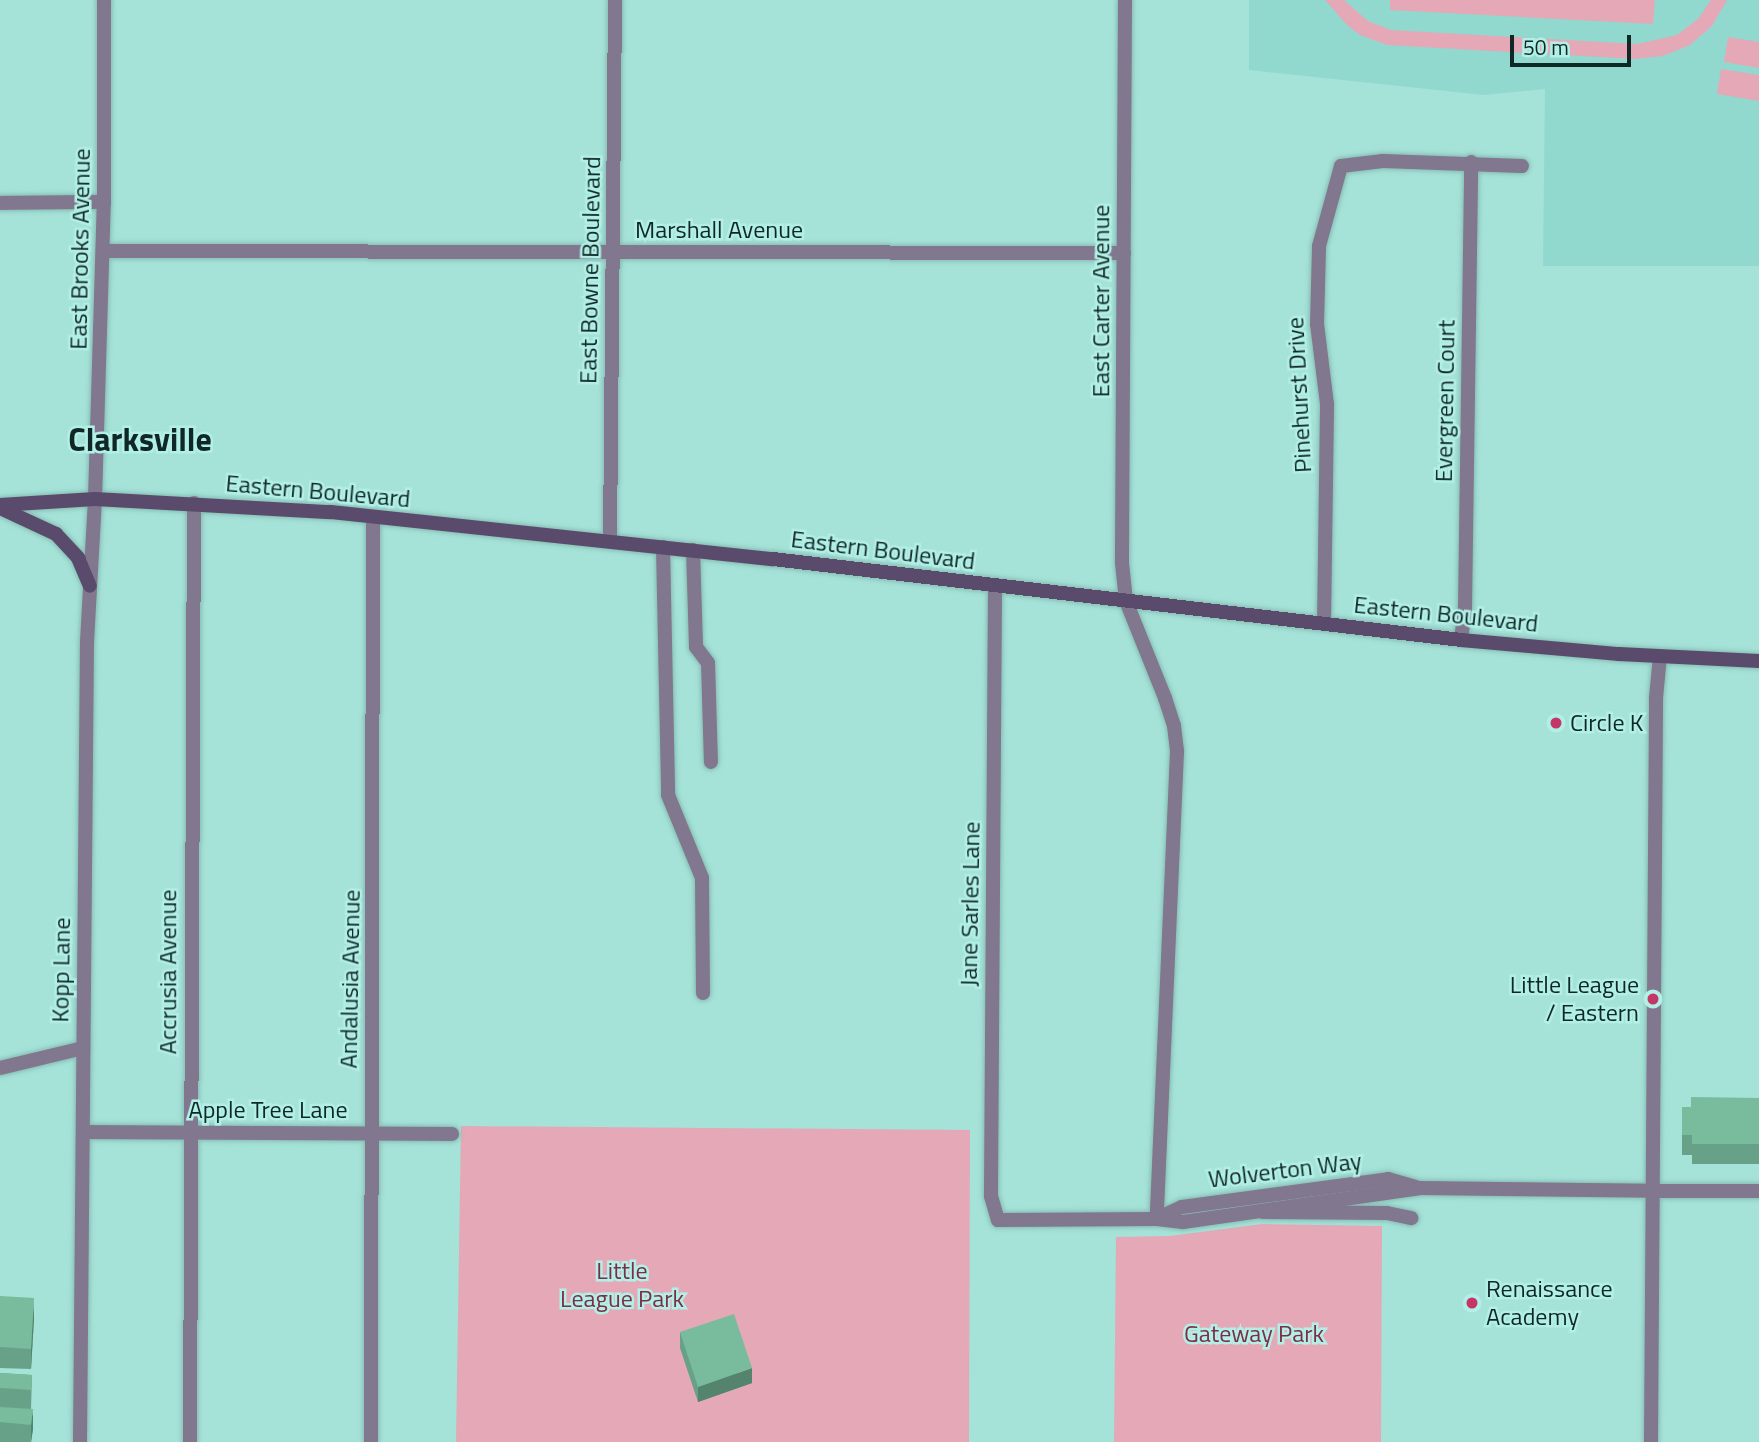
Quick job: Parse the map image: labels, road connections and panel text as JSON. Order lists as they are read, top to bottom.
{
  "streets": {
    "main road": ["Eastern Boulevard"],
    "street": [
      "Marshall Avenue",
      "East Brooks Avenue",
      "East Bowne Boulevard",
      "East Carter Avenue",
      "Pinehurst Drive",
      "Evergreen Court",
      "Jane Sarles Lane",
      "Kopp Lane",
      "Accrusia Avenue",
      "Andalusia Avenue",
      "Apple Tree Lane",
      "Wolverton Way"
    ]
  },
  "crossings": [
    ["Marshall Avenue", "East Brooks Avenue"],
    ["Marshall Avenue", "East Bowne Boulevard"],
    ["Marshall Avenue", "East Carter Avenue"],
    ["East Brooks Avenue", "Eastern Boulevard"],
    ["East Brooks Avenue", "Kopp Lane"],
    ["East Bowne Boulevard", "Eastern Boulevard"],
    ["East Carter Avenue", "Eastern Boulevard"],
    ["East Carter Avenue", "Wolverton Way"],
    ["Pinehurst Drive", "Evergreen Court"],
    ["Pinehurst Drive", "Eastern Boulevard"],
    ["Evergreen Court", "Eastern Boulevard"],
    ["Eastern Boulevard", "Jane Sarles Lane"],
    ["Eastern Boulevard", "Kopp Lane"],
    ["Eastern Boulevard", "Accrusia Avenue"],
    ["Eastern Boulevard", "Andalusia Avenue"],
    ["Jane Sarles Lane", "Wolverton Way"],
    ["Kopp Lane", "Apple Tree Lane"],
    ["Accrusia Avenue", "Apple Tree Lane"],
    ["Andalusia Avenue", "Apple Tree Lane"]
  ],
  "districts": ["Clarksville"],
  "parks": ["Little League Park", "Gateway Park"],
  "places": ["Circle K", "Little League / Eastern", "Renaissance Academy"],
  "scale_bar": "50 m"
}
